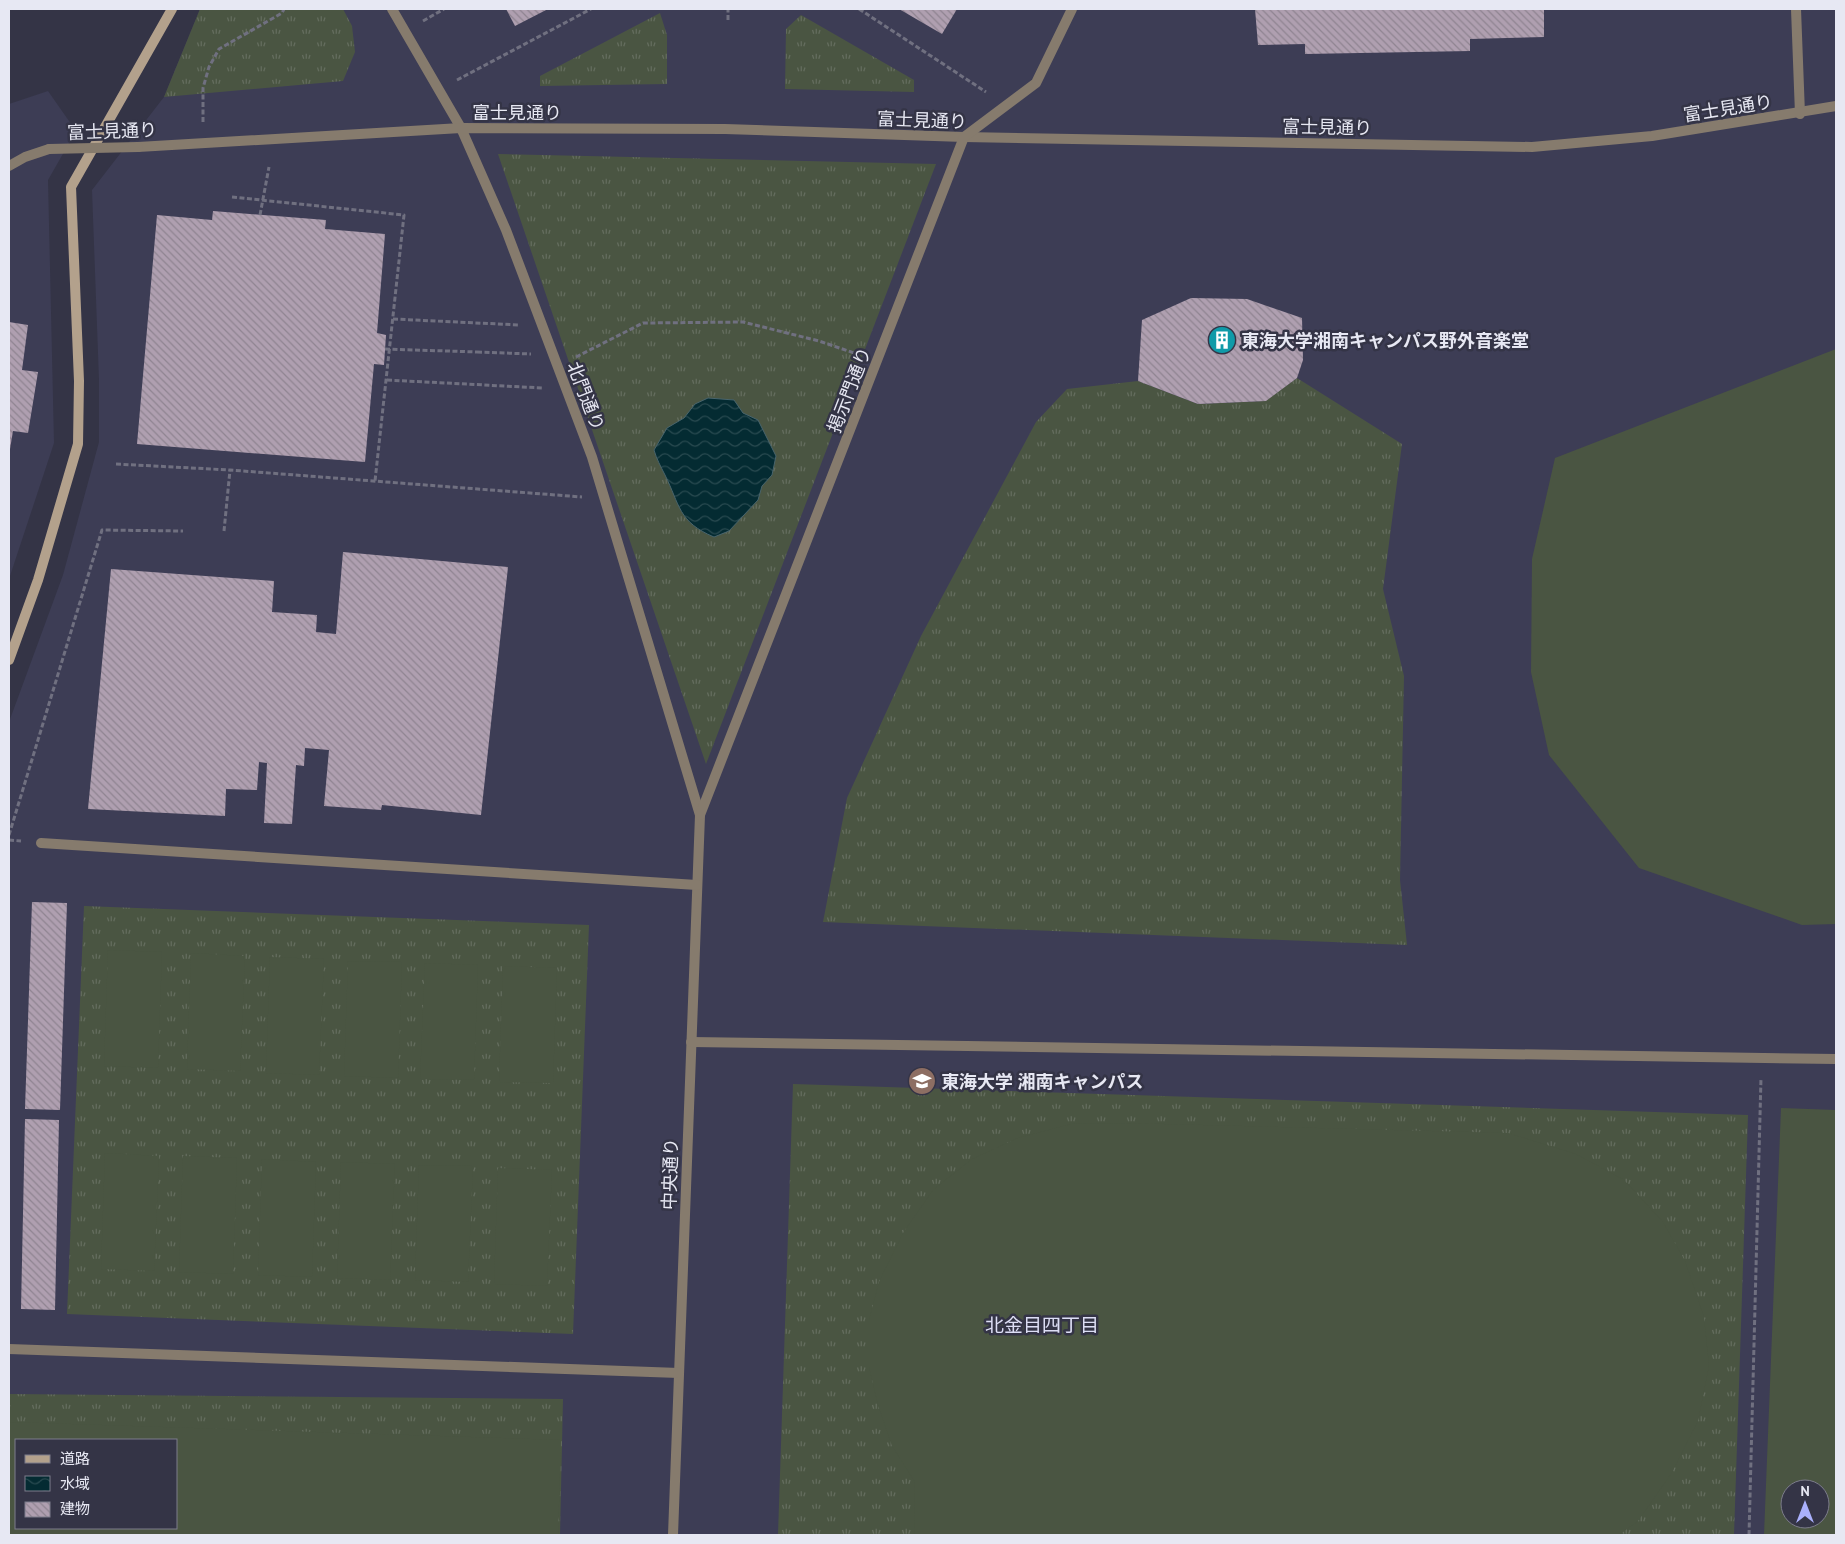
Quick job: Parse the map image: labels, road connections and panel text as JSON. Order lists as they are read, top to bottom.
{
  "streets": {
    "lane": [
      "富士見通り",
      "掲示門通り",
      "北門通り",
      "中央通り"
    ]
  },
  "crossings": [
    ["富士見通り", "掲示門通り"],
    ["富士見通り", "北門通り"],
    ["掲示門通り", "北門通り"],
    ["掲示門通り", "中央通り"],
    ["北門通り", "中央通り"]
  ],
  "districts": ["北金目四丁目"],
  "places": {
    "building": ["東海大学湘南キャンパス野外音楽堂"],
    "school or university": ["東海大学 湘南キャンパス"]
  },
  "legend": ["道路", "水域", "建物"],
  "north": "top"
}
